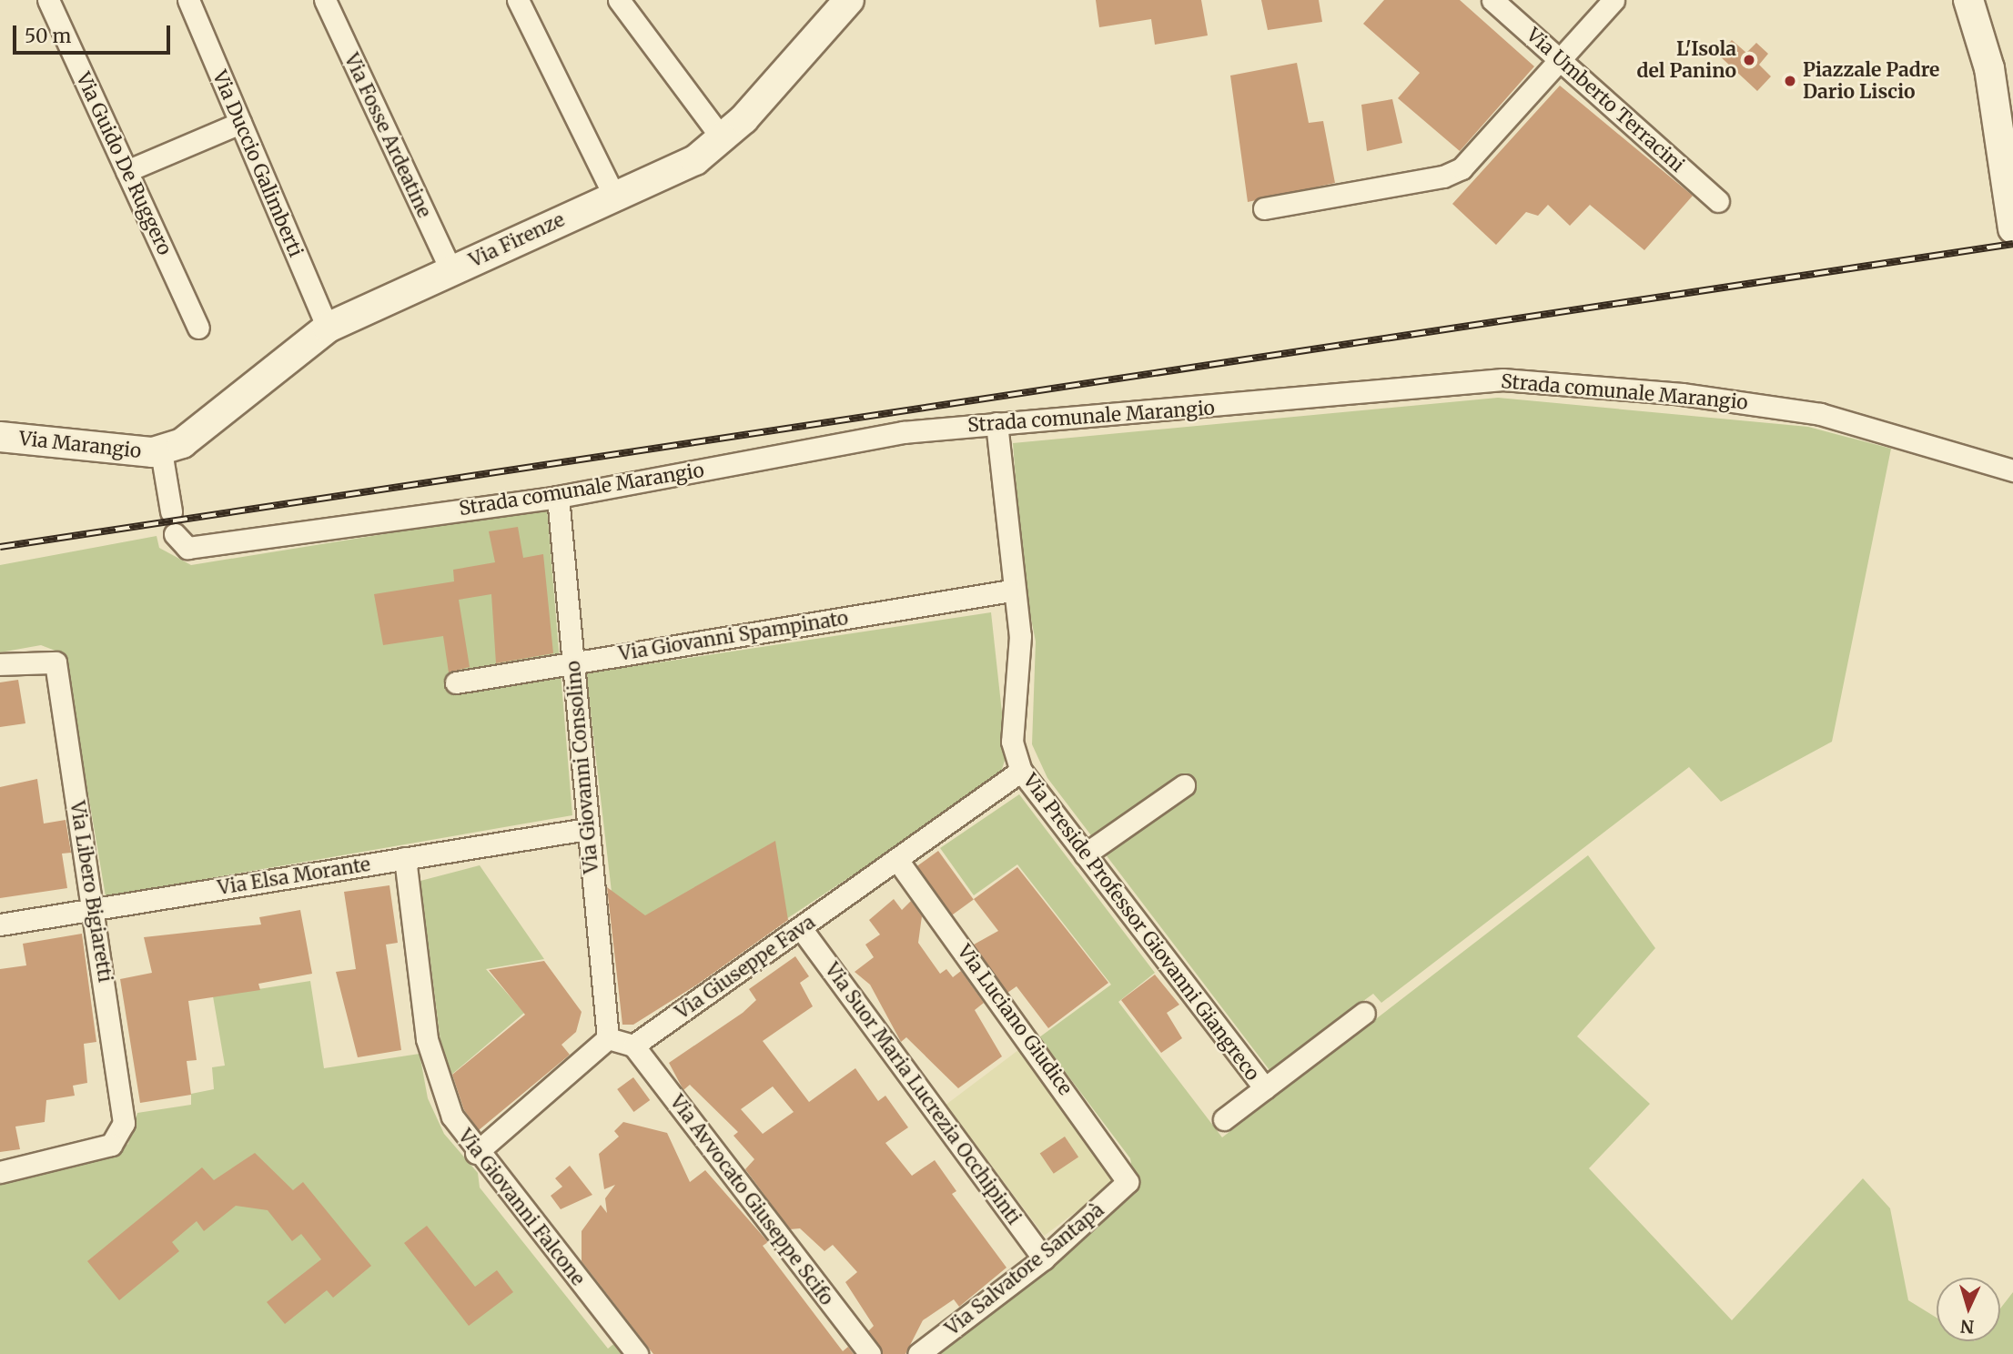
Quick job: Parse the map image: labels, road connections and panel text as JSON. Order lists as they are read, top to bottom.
{
  "streets": {
    "street": [
      "Via Umberto Terracini",
      "Via Fosse Ardeatine",
      "Via Guido De Ruggero",
      "Via Duccio Galimberti",
      "Via Firenze",
      "Strada comunale Marangio",
      "Via Marangio",
      "Via Giovanni Spampinato",
      "Via Giovanni Consolino",
      "Via Elsa Morante",
      "Via Libero Bigiaretti",
      "Via Preside Professor Giovanni Giangreco",
      "Via Giuseppe Fava",
      "Via Luciano Giudice",
      "Via Suor Maria Lucrezia Occhipinti",
      "Via Avvocato Giuseppe Scifo",
      "Via Giovanni Falcone",
      "Via Salvatore Santapà"
    ]
  },
  "crossings": [
    ["Via Fosse Ardeatine", "Via Firenze"],
    ["Via Duccio Galimberti", "Via Firenze"],
    ["Via Firenze", "Via Marangio"],
    ["Strada comunale Marangio", "Via Giovanni Consolino"],
    ["Strada comunale Marangio", "Via Preside Professor Giovanni Giangreco"],
    ["Via Giovanni Spampinato", "Via Giovanni Consolino"],
    ["Via Giovanni Spampinato", "Via Preside Professor Giovanni Giangreco"],
    ["Via Giovanni Consolino", "Via Elsa Morante"],
    ["Via Elsa Morante", "Via Libero Bigiaretti"],
    ["Via Elsa Morante", "Via Giovanni Falcone"],
    ["Via Preside Professor Giovanni Giangreco", "Via Giuseppe Fava"],
    ["Via Giuseppe Fava", "Via Luciano Giudice"],
    ["Via Giuseppe Fava", "Via Suor Maria Lucrezia Occhipinti"],
    ["Via Giuseppe Fava", "Via Avvocato Giuseppe Scifo"],
    ["Via Luciano Giudice", "Via Salvatore Santapà"],
    ["Via Suor Maria Lucrezia Occhipinti", "Via Salvatore Santapà"]
  ],
  "places": ["L'Isola del Panino", "Piazzale Padre Dario Liscio"],
  "scale_bar": "50 m",
  "north": "bottom"
}
